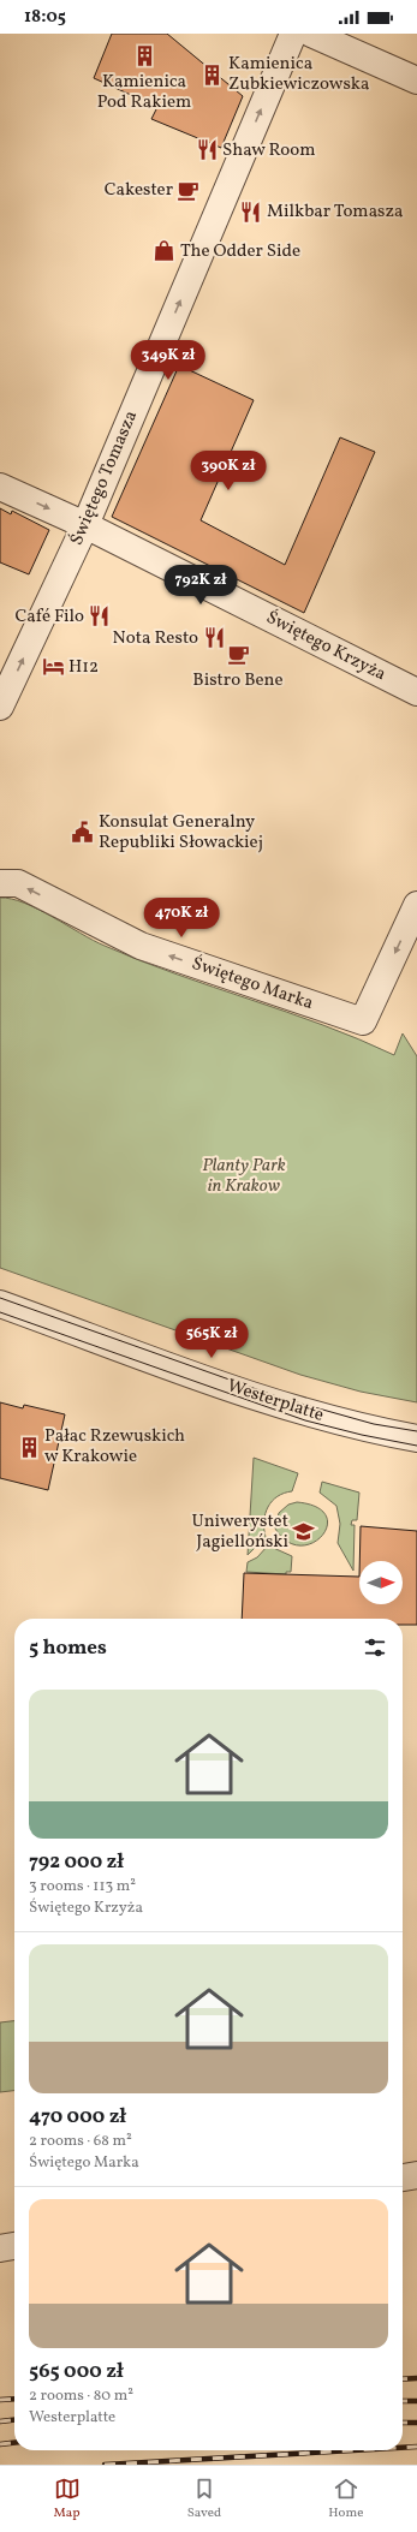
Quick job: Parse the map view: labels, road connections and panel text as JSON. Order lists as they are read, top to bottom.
{
  "streets": {
    "street": [
      "Świętego Tomasza",
      "Świętego Krzyża",
      "Świętego Marka",
      "Westerplatte"
    ]
  },
  "crossings": [
    ["Świętego Tomasza", "Świętego Krzyża"]
  ],
  "one_way": ["Świętego Tomasza", "Świętego Marka"],
  "parks": ["Planty Park in Krakow"],
  "places": {
    "building": ["Kamienica Pod Rakiem", "Kamienica Zubkiewiczowska", "Pałac Rzewuskich w Krakowie"],
    "restaurant": [
      "Shaw Room",
      "Milkbar Tomasza",
      "Café Filo",
      "Nota Resto"
    ],
    "cafe": ["Cakester", "Bistro Bene"],
    "shop": ["The Odder Side"],
    "hotel": ["H12"],
    "public building": ["Konsulat Generalny Republiki Słowackiej"],
    "school or university": ["Uniwerystet Jagielloński"]
  },
  "north": "right",
  "page": {
    "status": "18:05",
    "price": [
      "349K zł",
      "390K zł",
      "792K zł",
      "470K zł",
      "565K zł"
    ],
    "heading": "5 homes",
    "list": [
      {
        "name": "792 000 zł",
        "note": "3 rooms · 113 m² · Świętego Krzyża"
      },
      {
        "name": "470 000 zł",
        "note": "2 rooms · 68 m² · Świętego Marka"
      },
      {
        "name": "565 000 zł",
        "note": "2 rooms · 80 m² · Westerplatte"
      }
    ],
    "tabs": ["Map", "Saved", "Home"]
  }
}
